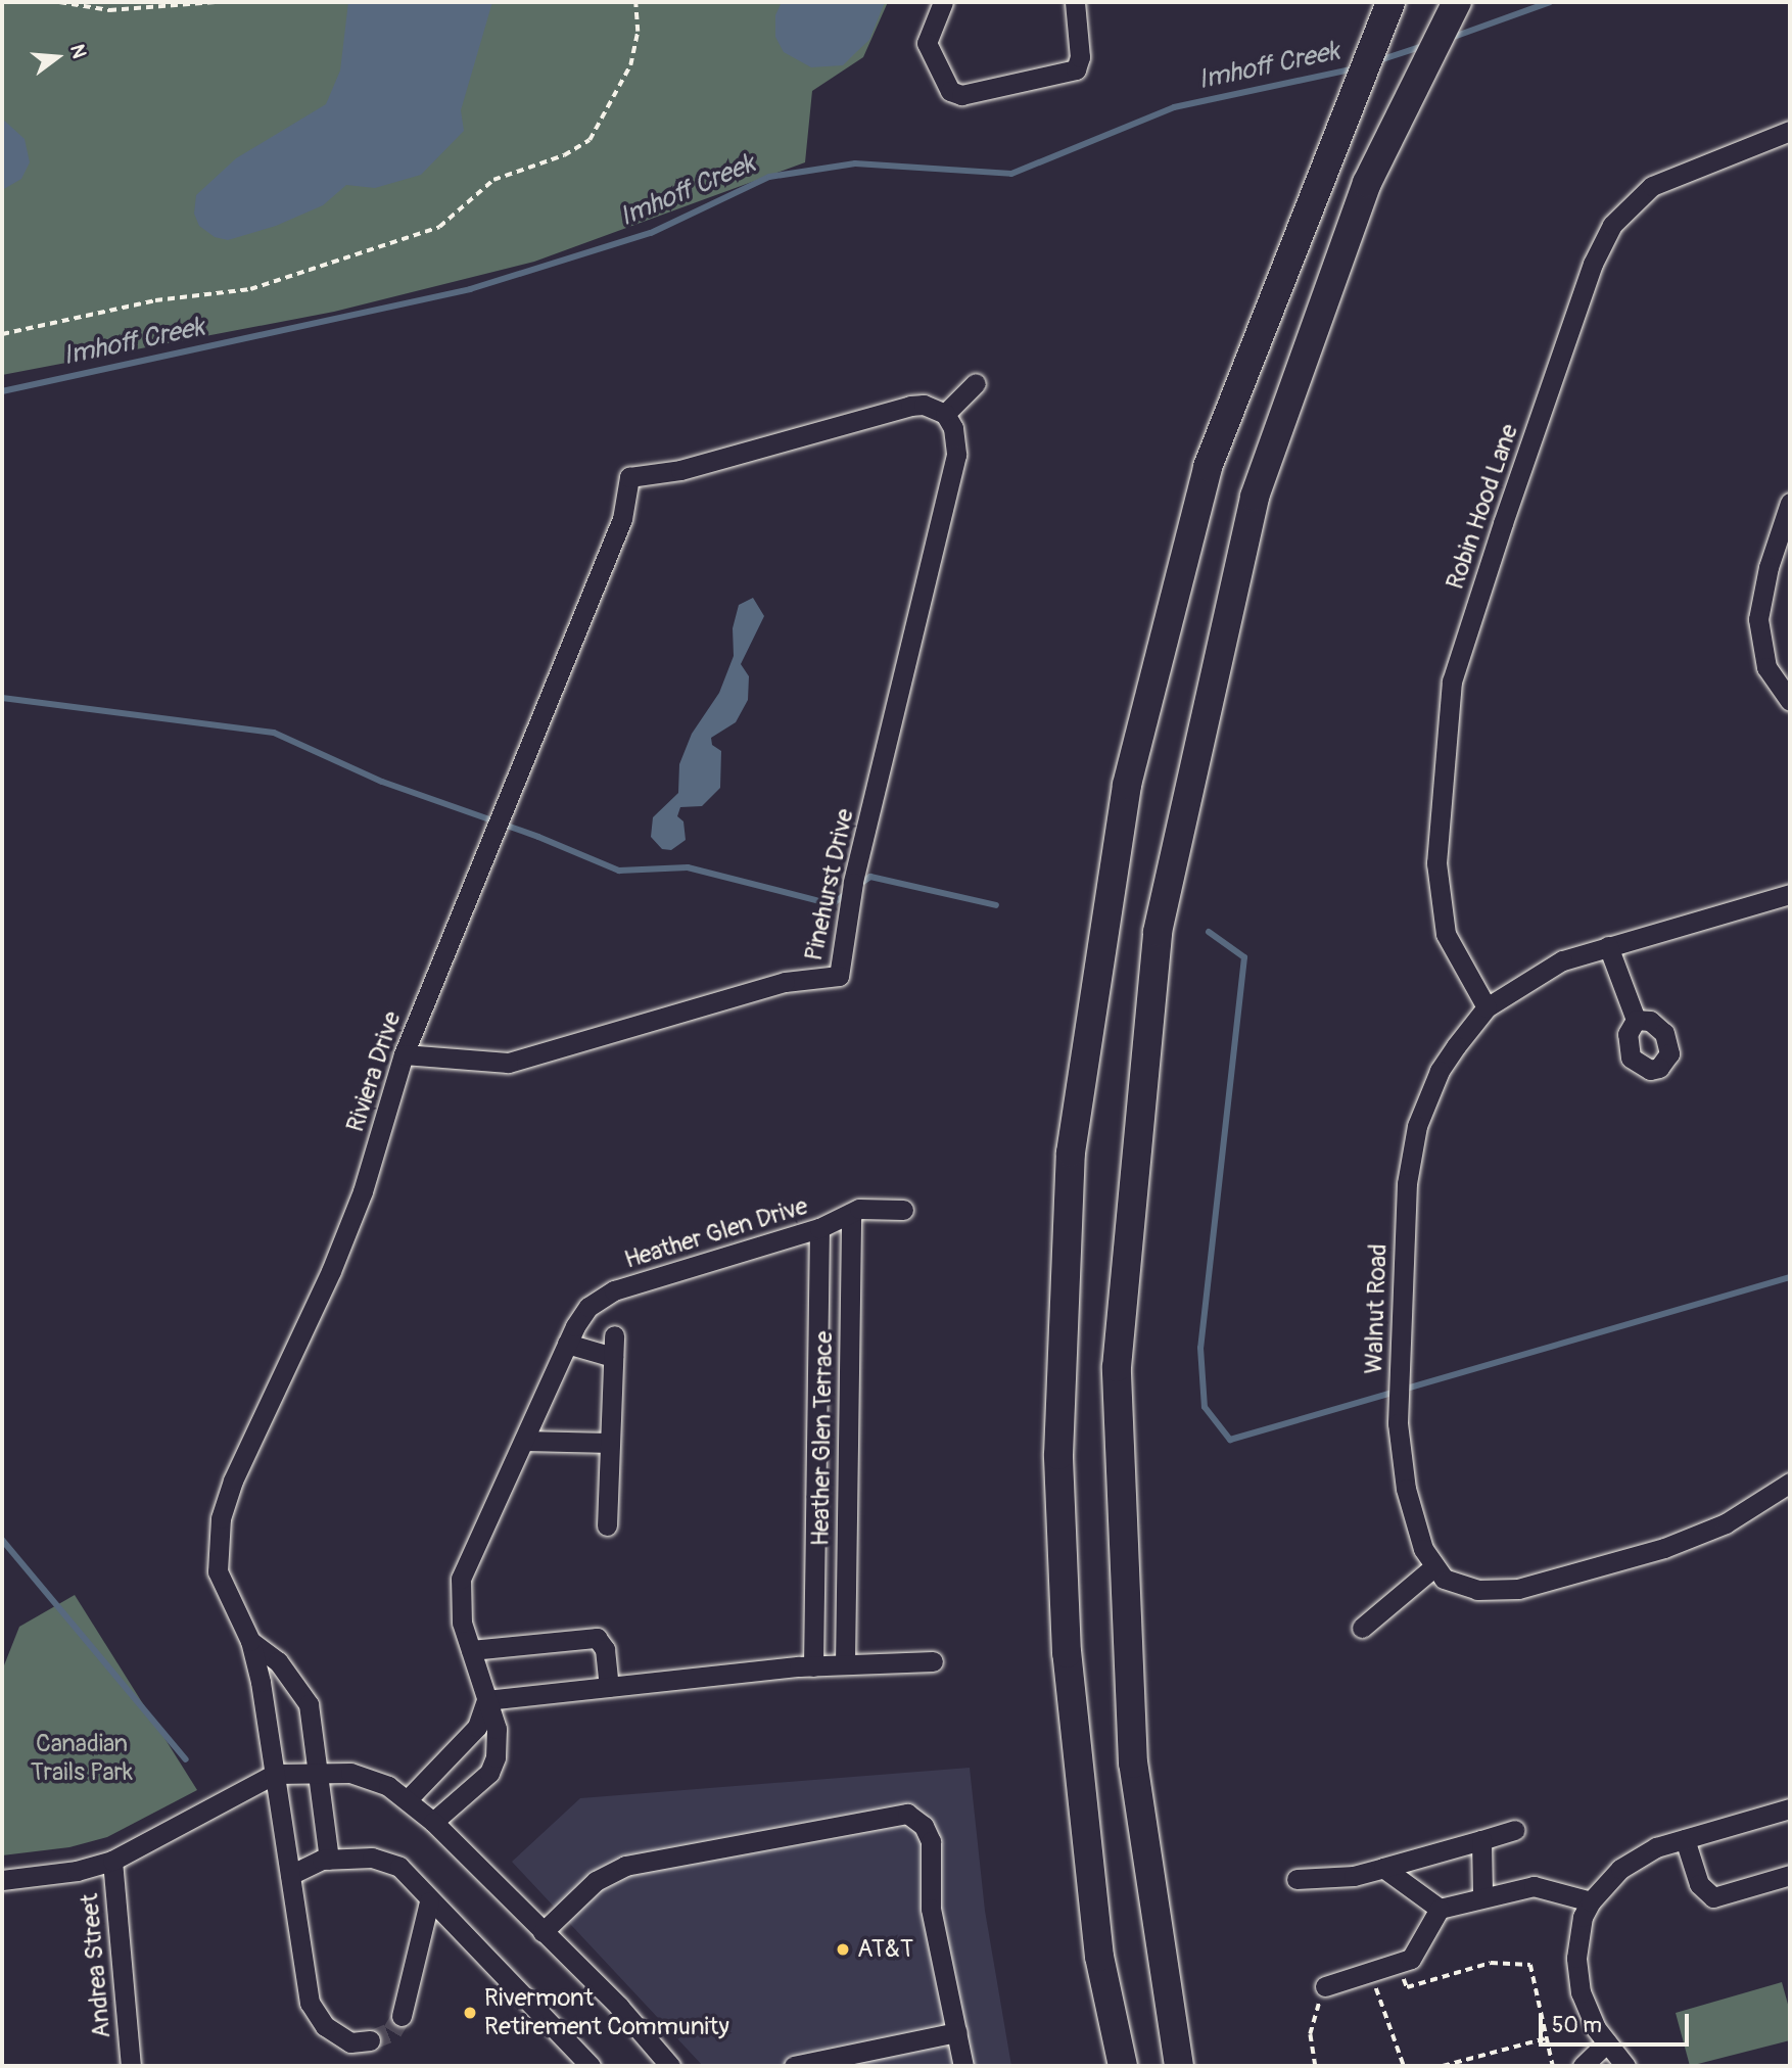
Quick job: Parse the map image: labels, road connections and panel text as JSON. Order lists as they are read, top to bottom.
{
  "streets": {
    "street": [
      "Robin Hood Lane",
      "Pinehurst Drive",
      "Riviera Drive",
      "Heather Glen Drive",
      "Walnut Road",
      "Heather Glen Terrace",
      "Andrea Street"
    ]
  },
  "crossings": [
    ["Robin Hood Lane", "Walnut Road"],
    ["Pinehurst Drive", "Riviera Drive"],
    ["Heather Glen Drive", "Heather Glen Terrace"]
  ],
  "water": ["Imhoff Creek"],
  "parks": ["Canadian Trails Park"],
  "places": ["AT&T", "Rivermont Retirement Community"],
  "scale_bar": "50 m",
  "north": "right"
}
